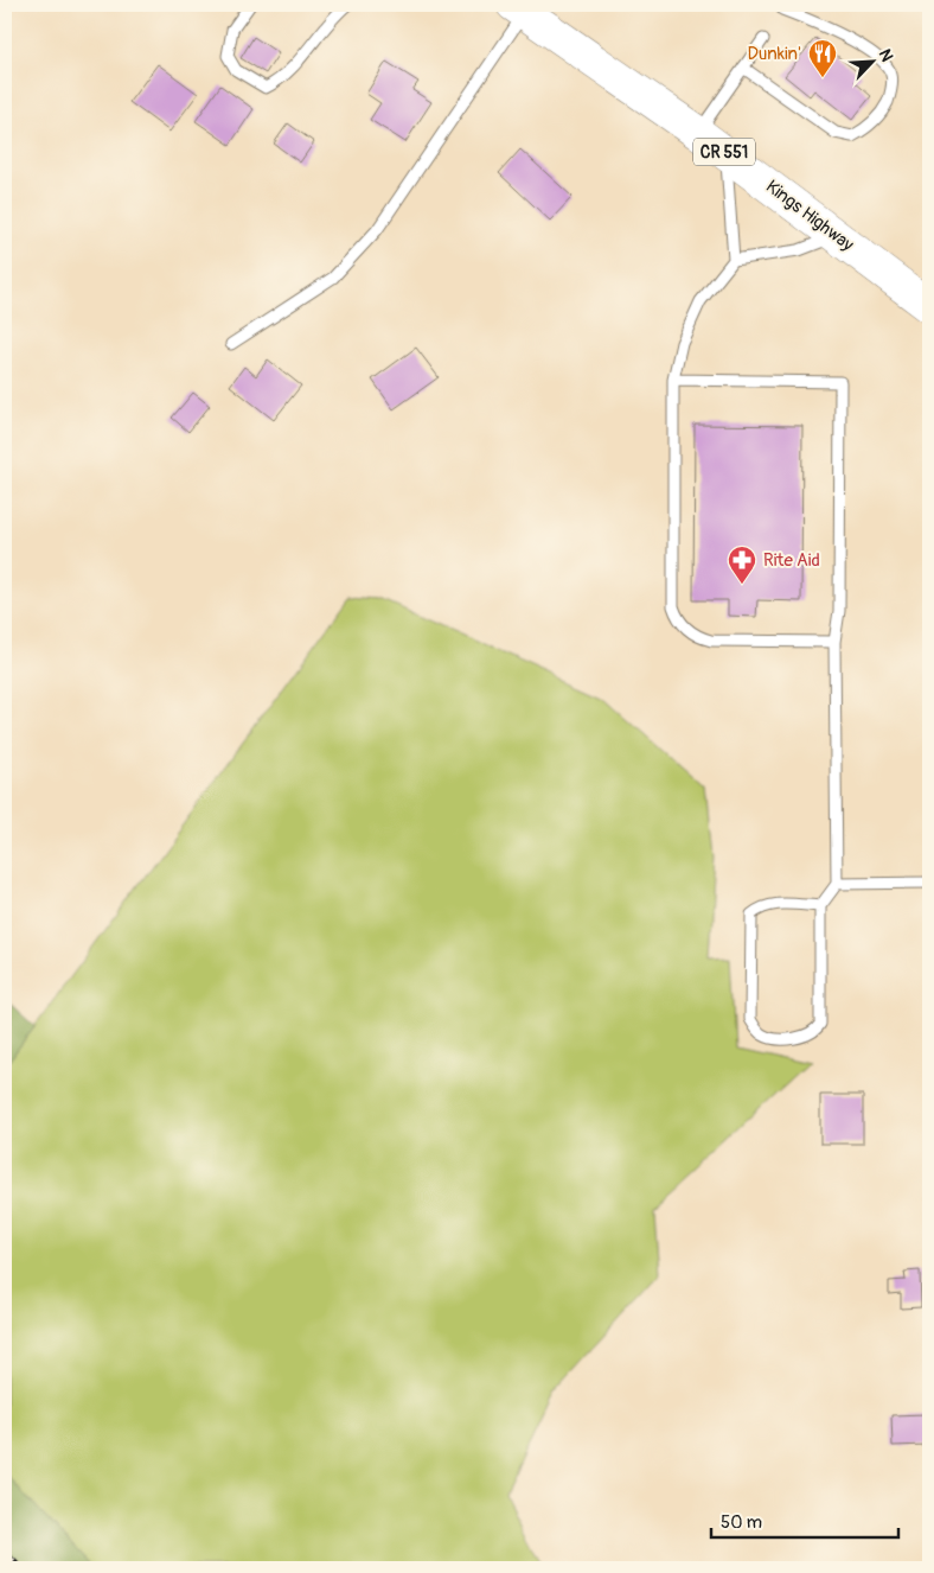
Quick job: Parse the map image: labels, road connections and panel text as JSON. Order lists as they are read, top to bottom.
{
  "streets": {
    "main road": ["CR 551", "Kings Highway"]
  },
  "places": {
    "restaurant": ["Dunkin'"],
    "pharmacy": ["Rite Aid"]
  },
  "scale_bar": "50 m",
  "north": "top right"
}
